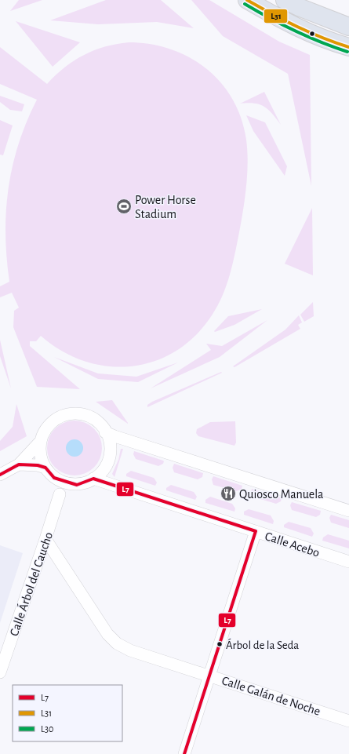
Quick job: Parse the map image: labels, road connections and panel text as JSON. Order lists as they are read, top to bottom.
{
  "streets": {
    "street": ["Calle Acebo", "Calle Árbol del Caucho", "Calle Galán de Noche"]
  },
  "crossings": [
    ["Calle Árbol del Caucho", "Calle Galán de Noche"]
  ],
  "places": {
    "sports": ["Power Horse Stadium"],
    "restaurant": ["Quiosco Manuela"],
    "other": ["Árbol de la Seda"]
  },
  "lines": ["transit line L31", "transit line L30", "transit line L7"],
  "legend": ["L7", "L31", "L30"]
}
